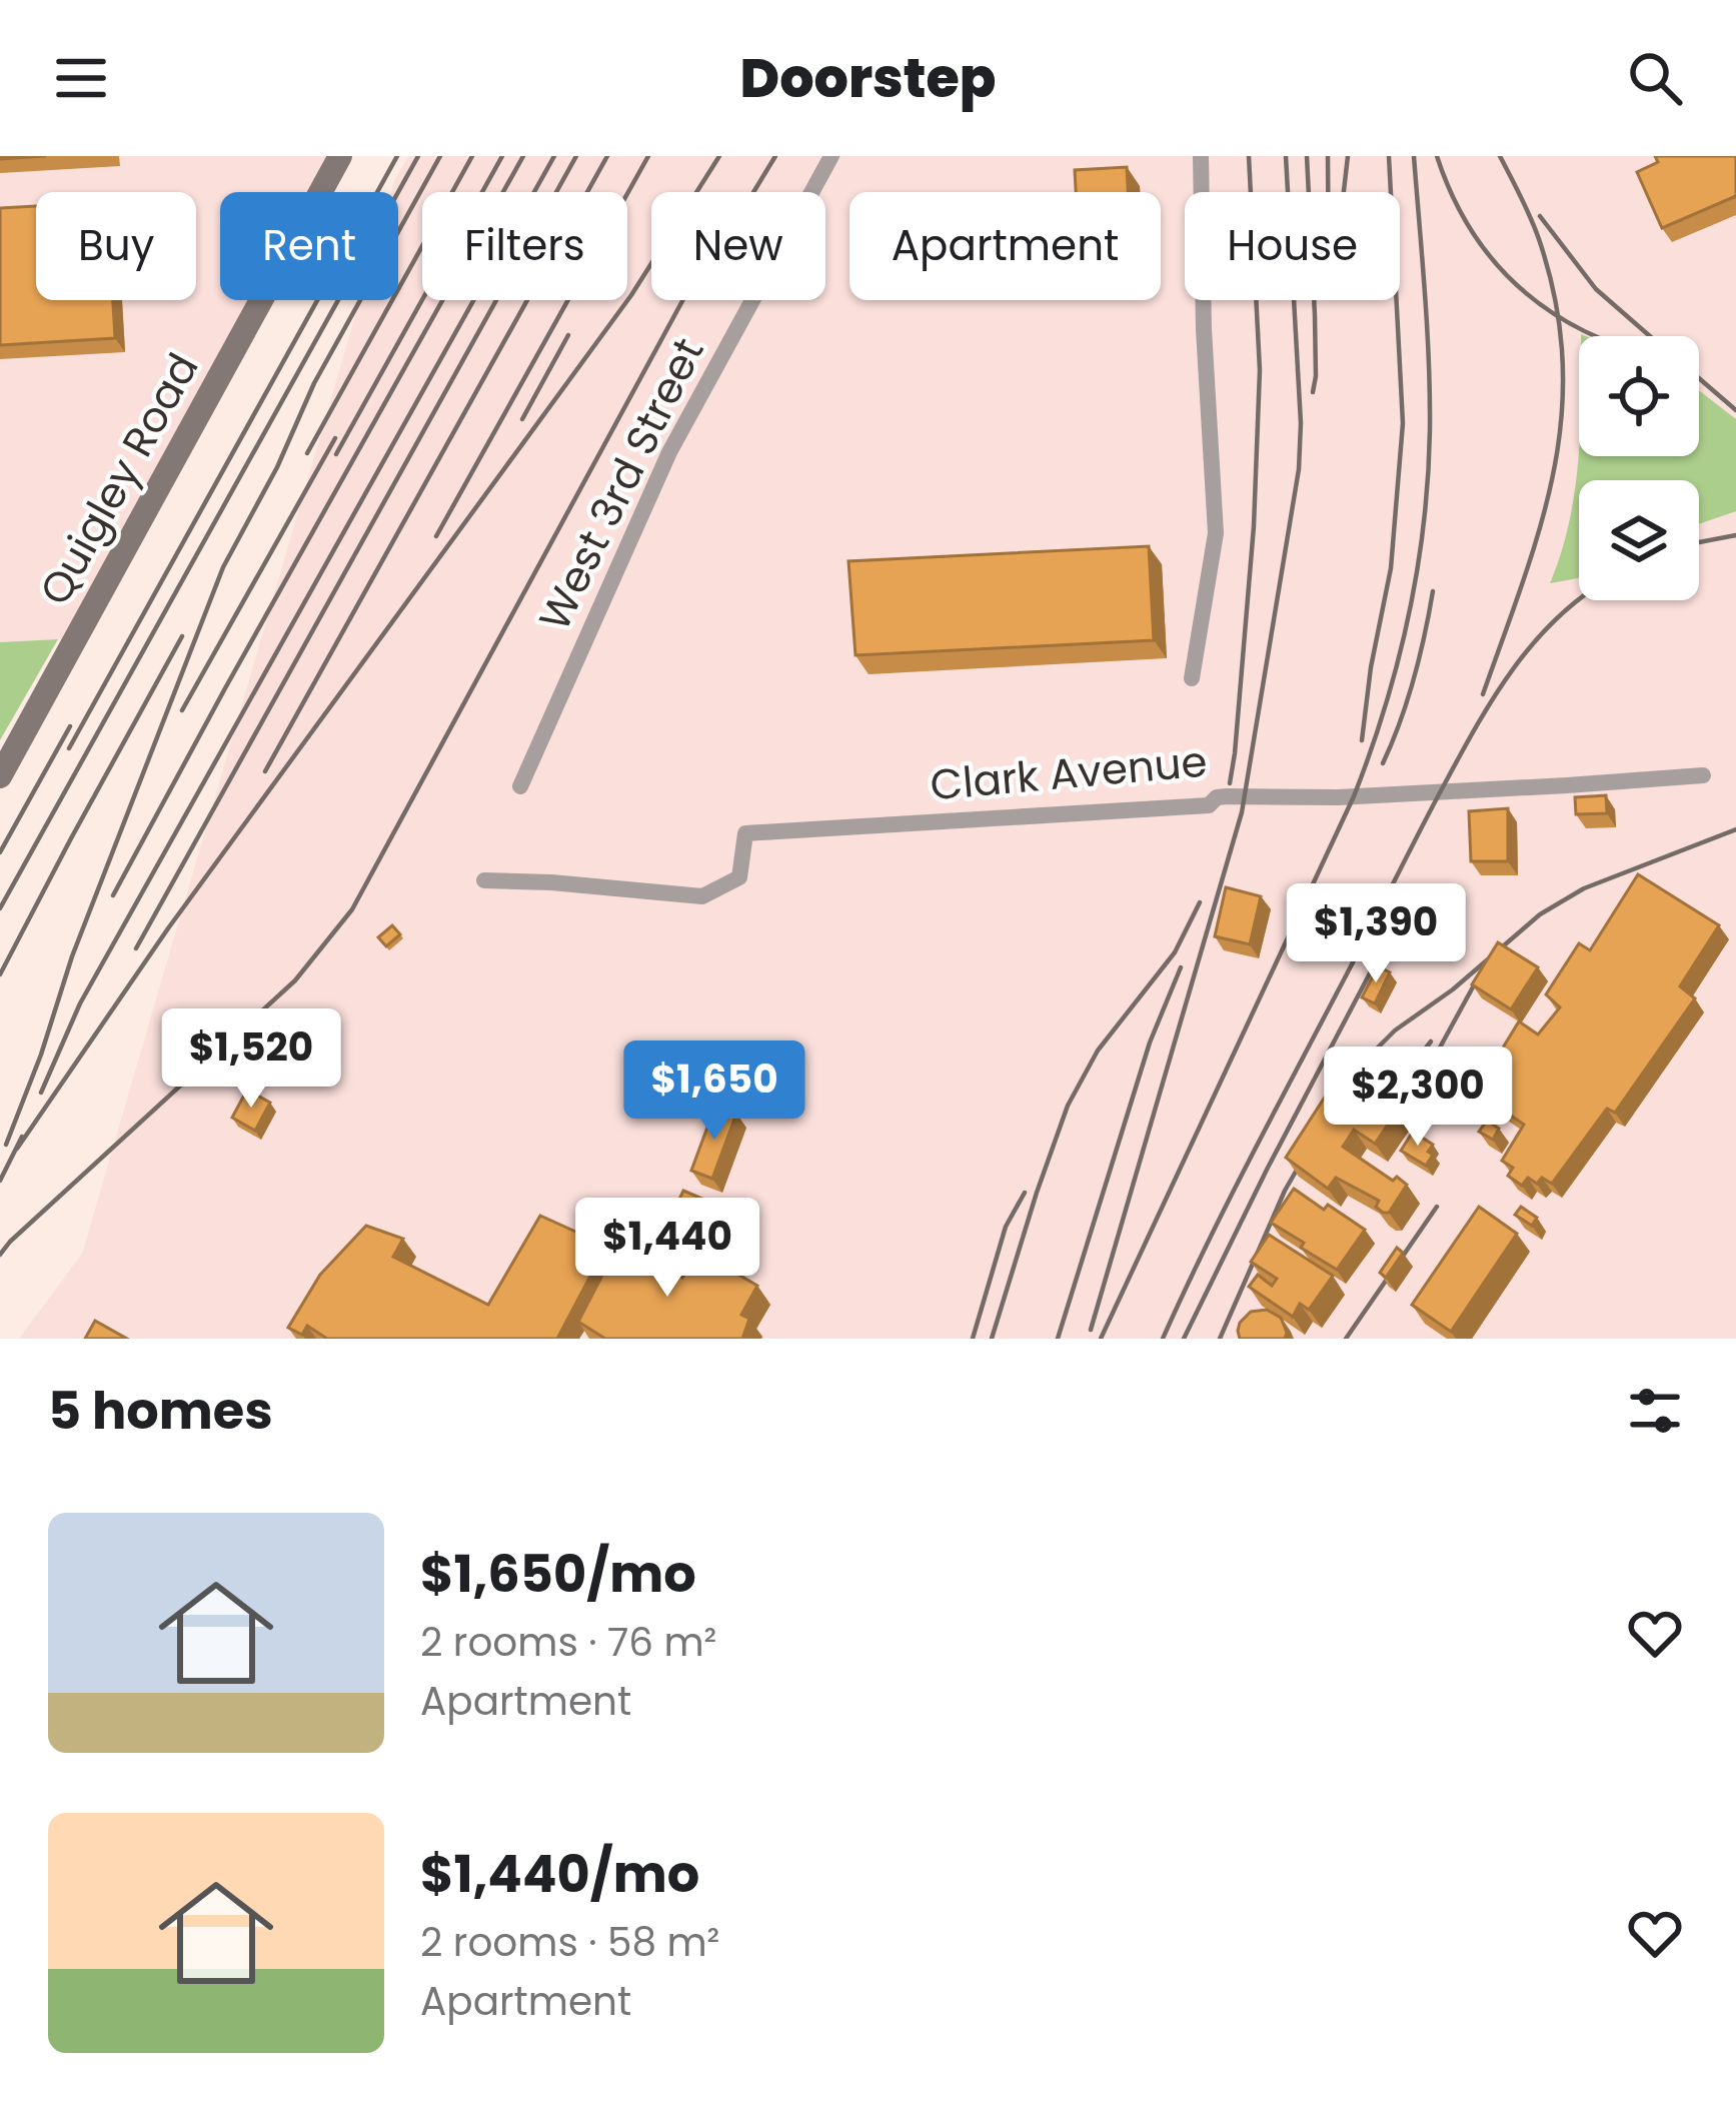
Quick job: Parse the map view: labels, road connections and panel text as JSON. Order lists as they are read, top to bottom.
{
  "streets": {
    "street": ["Quigley Road", "West 3rd Street", "Clark Avenue"]
  },
  "page": {
    "header": "Doorstep",
    "chip": [
      "Buy",
      "Rent",
      "Filters",
      "New",
      "Apartment",
      "House"
    ],
    "price": [
      "$1,390",
      "$1,520",
      "$1,650",
      "$2,300",
      "$1,440"
    ],
    "heading": "5 homes",
    "list": [
      {
        "name": "$1,650/mo",
        "note": "2 rooms · 76 m² · Apartment"
      },
      {
        "name": "$1,440/mo",
        "note": "2 rooms · 58 m² · Apartment"
      }
    ]
  }
}
